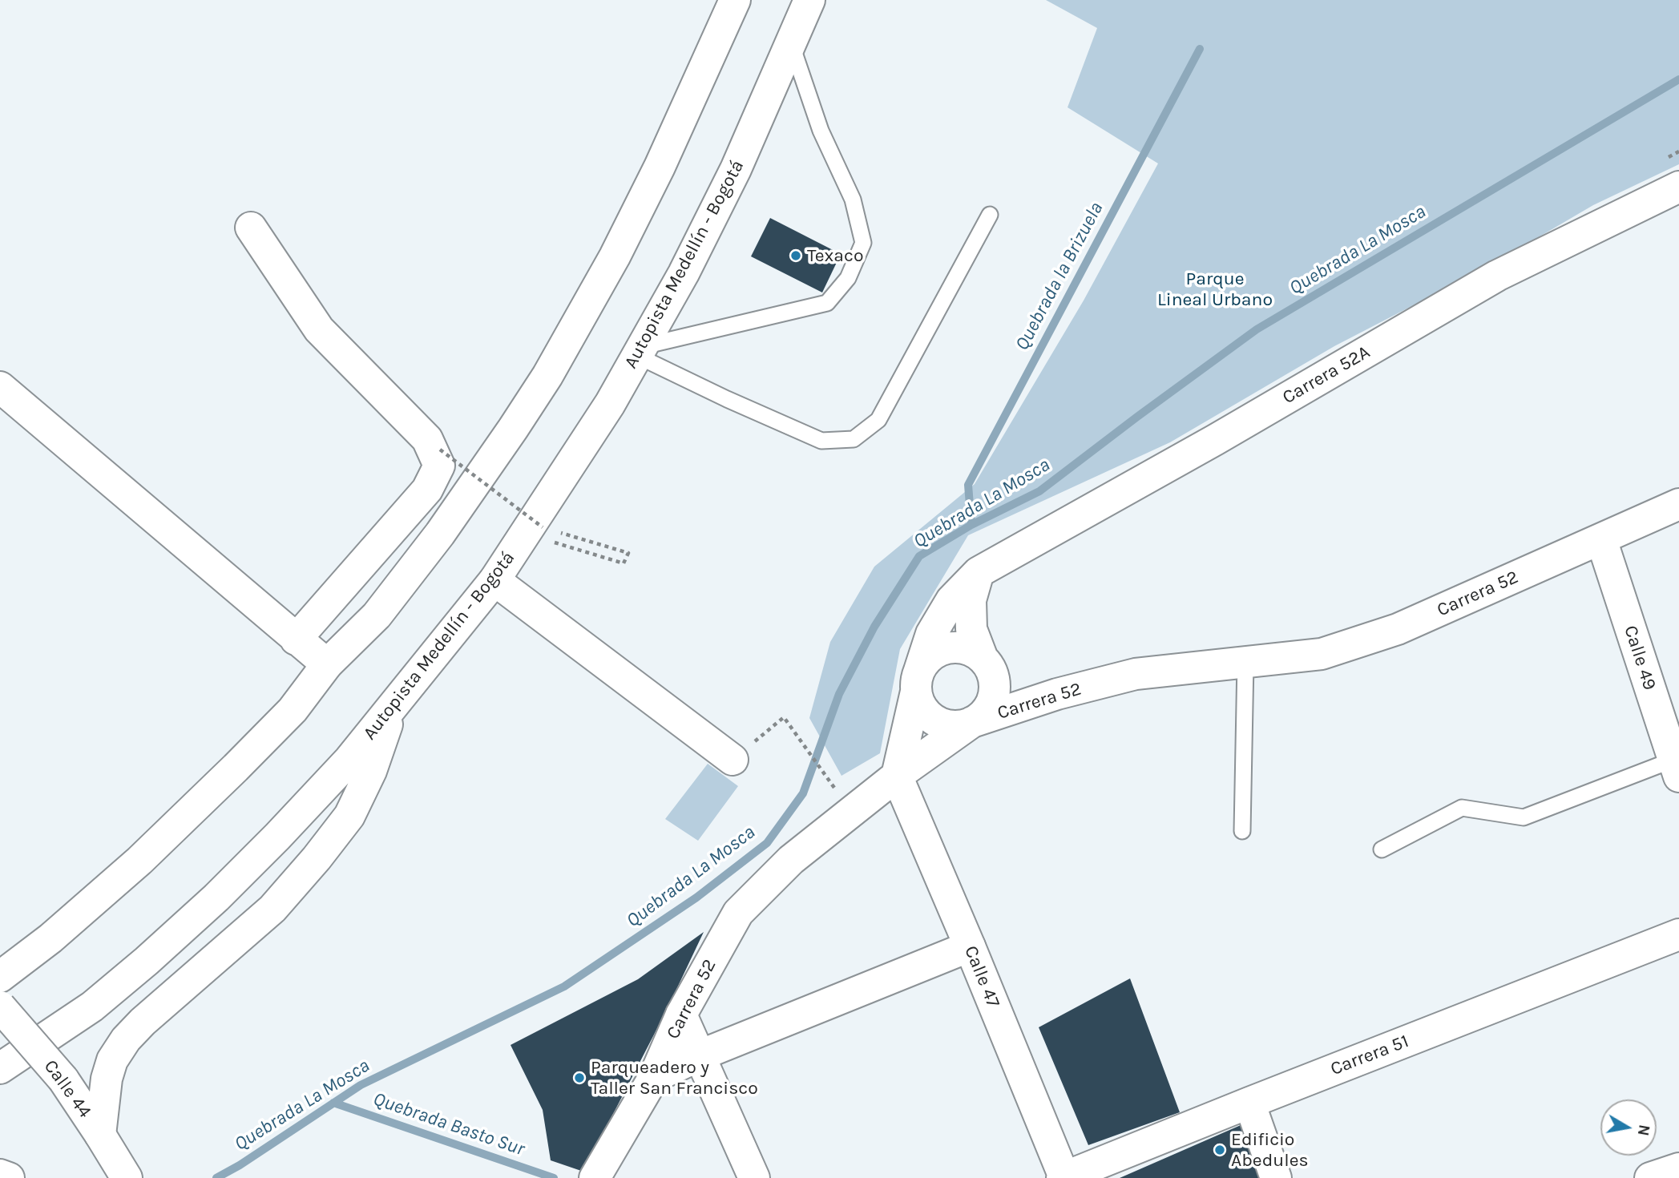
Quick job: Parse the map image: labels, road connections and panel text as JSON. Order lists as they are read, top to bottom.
{
  "streets": {
    "main road": [
      "Autopista Medellín - Bogotá",
      "Carrera 52A",
      "Carrera 52",
      "Calle 49",
      "Calle 47",
      "Carrera 51",
      "Calle 44"
    ]
  },
  "crossings": [
    ["Carrera 52A", "Carrera 52"],
    ["Carrera 52A", "Calle 47"],
    ["Carrera 52", "Calle 49"],
    ["Carrera 52", "Calle 47"],
    ["Calle 47", "Carrera 51"]
  ],
  "water": ["Quebrada La Mosca", "Quebrada la Brizuela", "Quebrada Basto Sur"],
  "parks": ["Parque Lineal Urbano"],
  "places": ["Texaco", "Parqueadero y Taller San Francisco", "Edificio Abedules"],
  "north": "right"
}
